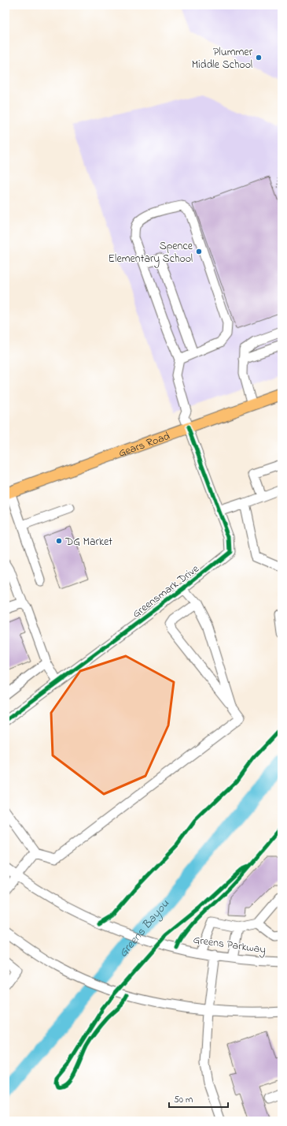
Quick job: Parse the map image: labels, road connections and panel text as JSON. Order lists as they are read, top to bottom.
{
  "streets": {
    "main road": ["Gears Road"],
    "street": ["Greensmark Drive", "Greens Parkway"]
  },
  "crossings": [
    ["Gears Road", "Greensmark Drive"]
  ],
  "water": ["Greens Bayou"],
  "places": ["Plummer Middle School", "Spence Elementary School", "DG Market"],
  "scale_bar": "50 m"
}
